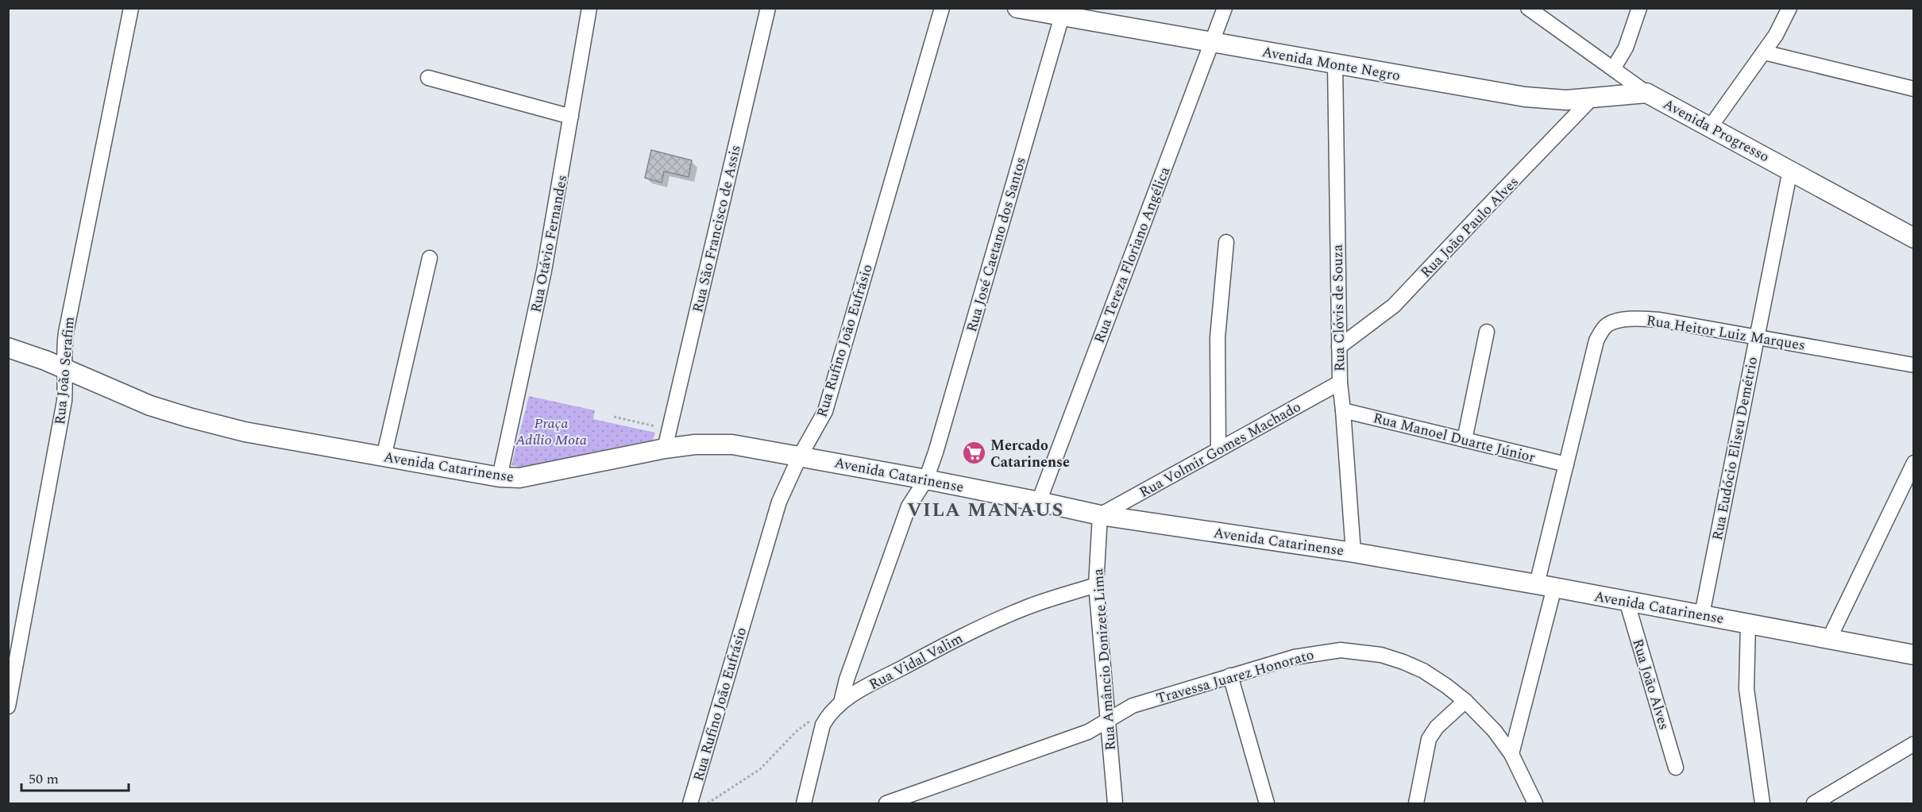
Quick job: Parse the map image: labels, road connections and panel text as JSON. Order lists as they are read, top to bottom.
{
  "streets": {
    "street": [
      "Avenida Monte Negro",
      "Avenida Progresso",
      "Rua João Paulo Alves",
      "Rua São Francisco de Assis",
      "Rua Otávio Fernandes",
      "Rua José Caetano dos Santos",
      "Rua Tereza Floriano Angélica",
      "Rua Clóvis de Souza",
      "Rua Heitor Luiz Marques",
      "Rua Rufino João Eufrásio",
      "Rua João Serafim",
      "Rua Manoel Duarte Júnior",
      "Rua Eudócio Eliseu Demétrio",
      "Rua Volmir Gomes Machado",
      "Avenida Catarinense",
      "Rua Amâncio Donizete Lima",
      "Rua Vidal Valim",
      "Travessa Juarez Honorato",
      "Rua João Alves"
    ]
  },
  "crossings": [
    ["Avenida Monte Negro", "Avenida Progresso"],
    ["Avenida Monte Negro", "Rua João Paulo Alves"],
    ["Avenida Monte Negro", "Rua José Caetano dos Santos"],
    ["Avenida Monte Negro", "Rua Tereza Floriano Angélica"],
    ["Avenida Monte Negro", "Rua Clóvis de Souza"],
    ["Avenida Progresso", "Rua Eudócio Eliseu Demétrio"],
    ["Rua João Paulo Alves", "Rua Clóvis de Souza"],
    ["Rua São Francisco de Assis", "Avenida Catarinense"],
    ["Rua Otávio Fernandes", "Avenida Catarinense"],
    ["Rua José Caetano dos Santos", "Avenida Catarinense"],
    ["Rua José Caetano dos Santos", "Rua Vidal Valim"],
    ["Rua Tereza Floriano Angélica", "Avenida Catarinense"],
    ["Rua Clóvis de Souza", "Rua Manoel Duarte Júnior"],
    ["Rua Clóvis de Souza", "Rua Volmir Gomes Machado"],
    ["Rua Clóvis de Souza", "Avenida Catarinense"],
    ["Rua Heitor Luiz Marques", "Rua Manoel Duarte Júnior"],
    ["Rua Heitor Luiz Marques", "Rua Eudócio Eliseu Demétrio"],
    ["Rua Heitor Luiz Marques", "Avenida Catarinense"],
    ["Rua Heitor Luiz Marques", "Travessa Juarez Honorato"],
    ["Rua Rufino João Eufrásio", "Avenida Catarinense"],
    ["Rua João Serafim", "Avenida Catarinense"],
    ["Rua Eudócio Eliseu Demétrio", "Avenida Catarinense"],
    ["Rua Volmir Gomes Machado", "Avenida Catarinense"],
    ["Rua Volmir Gomes Machado", "Rua Amâncio Donizete Lima"],
    ["Avenida Catarinense", "Rua Amâncio Donizete Lima"],
    ["Avenida Catarinense", "Rua João Alves"],
    ["Rua Amâncio Donizete Lima", "Rua Vidal Valim"],
    ["Rua Amâncio Donizete Lima", "Travessa Juarez Honorato"]
  ],
  "districts": ["VILA MANAUS"],
  "parks": ["Praça Adílio Mota"],
  "places": {
    "supermarket": ["Mercado Catarinense"]
  },
  "scale_bar": "50 m"
}
